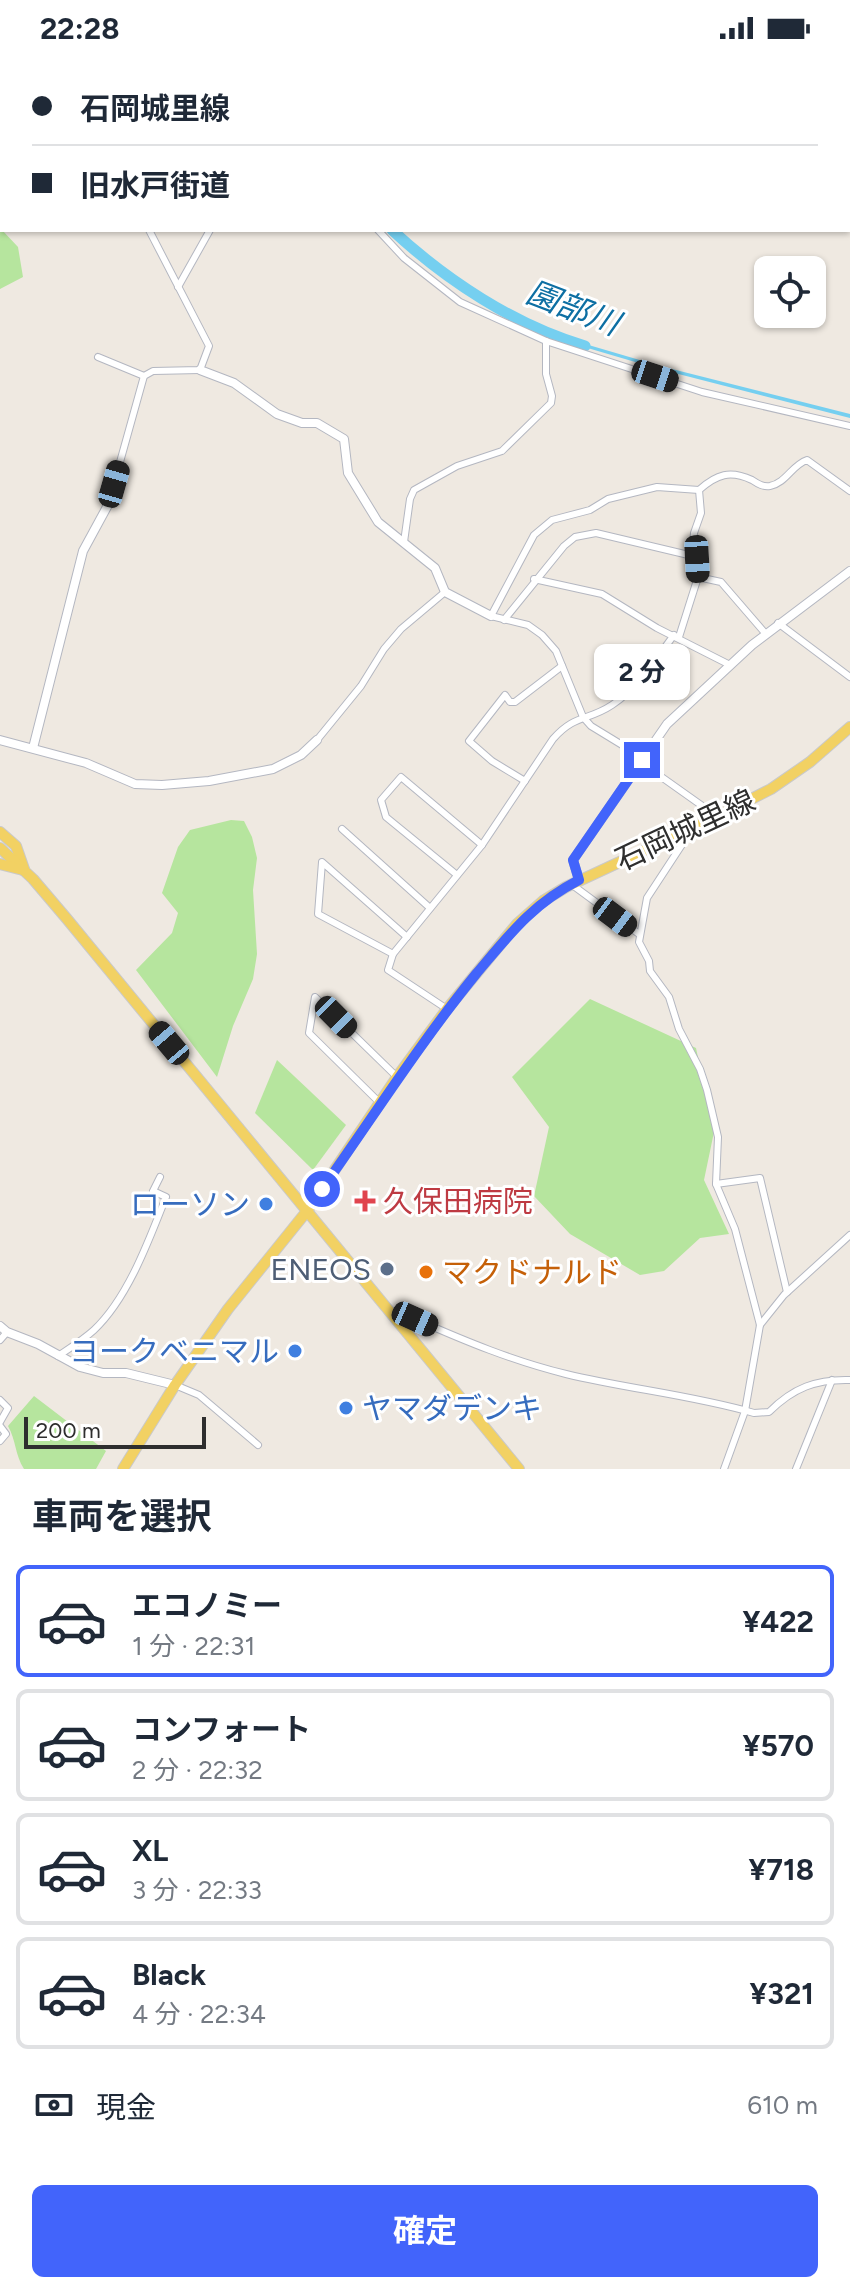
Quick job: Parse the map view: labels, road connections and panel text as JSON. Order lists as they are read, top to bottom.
{
  "streets": {
    "main road": ["石岡城里線"]
  },
  "water": ["園部川"],
  "places": {
    "health": ["久保田病院"],
    "other": [
      "ローソン",
      "ENEOS",
      "マクドナルド",
      "ヨークベニマル",
      "ヤマダデンキ"
    ]
  },
  "scale_bar": "200 m",
  "page": {
    "status": "22:28",
    "banner": ["石岡城里線", "旧水戸街道"],
    "bubble": "2 分",
    "scale": "200 m",
    "heading": "車両を選択",
    "list": [
      {
        "name": "エコノミー",
        "note": "1 分 · 22:31",
        "value": "¥422"
      },
      {
        "name": "コンフォート",
        "note": "2 分 · 22:32",
        "value": "¥570"
      },
      {
        "name": "XL",
        "note": "3 分 · 22:33",
        "value": "¥718"
      },
      {
        "name": "Black",
        "note": "4 分 · 22:34",
        "value": "¥321"
      }
    ],
    "pay": ["現金", "610 m"],
    "buttons": "確定"
  }
}
